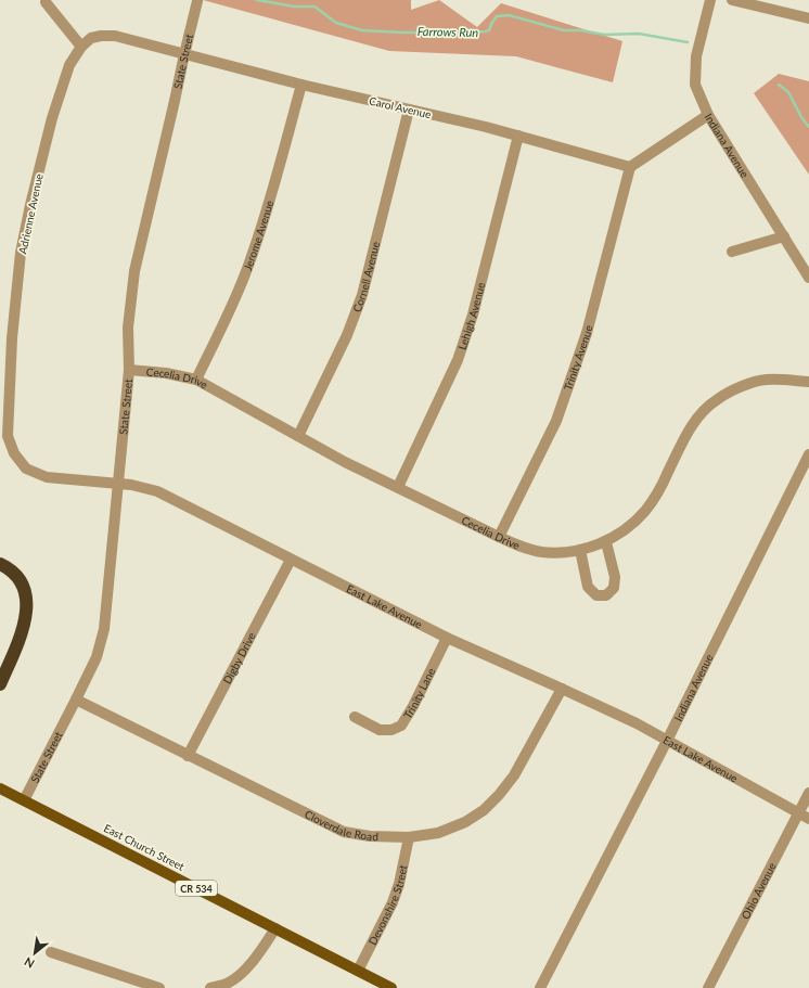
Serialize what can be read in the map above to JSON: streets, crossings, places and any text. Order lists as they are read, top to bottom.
{
  "streets": {
    "main road": ["East Church Street", "CR 534"],
    "street": [
      "State Street",
      "Carol Avenue",
      "Indiana Avenue",
      "Adrienne Avenue",
      "Jerome Avenue",
      "Cornell Avenue",
      "Lehigh Avenue",
      "Trinity Avenue",
      "Cecelia Drive",
      "East Lake Avenue",
      "Digby Drive",
      "Trinity Lane",
      "Cloverdale Road",
      "Ohio Avenue",
      "Devonshire Street"
    ]
  },
  "crossings": [
    ["State Street", "Carol Avenue"],
    ["State Street", "Cecelia Drive"],
    ["State Street", "East Lake Avenue"],
    ["State Street", "Cloverdale Road"],
    ["State Street", "East Church Street"],
    ["Carol Avenue", "Adrienne Avenue"],
    ["Carol Avenue", "Jerome Avenue"],
    ["Carol Avenue", "Cornell Avenue"],
    ["Carol Avenue", "Lehigh Avenue"],
    ["Carol Avenue", "Trinity Avenue"],
    ["Indiana Avenue", "East Lake Avenue"],
    ["Adrienne Avenue", "East Lake Avenue"],
    ["Jerome Avenue", "Cecelia Drive"],
    ["Cornell Avenue", "Cecelia Drive"],
    ["Lehigh Avenue", "Cecelia Drive"],
    ["Trinity Avenue", "Cecelia Drive"],
    ["East Lake Avenue", "Digby Drive"],
    ["East Lake Avenue", "Trinity Lane"],
    ["East Lake Avenue", "Cloverdale Road"],
    ["East Lake Avenue", "Ohio Avenue"],
    ["Digby Drive", "Cloverdale Road"],
    ["Cloverdale Road", "Devonshire Street"],
    ["East Church Street", "Devonshire Street"]
  ],
  "water": ["Farrows Run"],
  "north": "bottom left"
}
